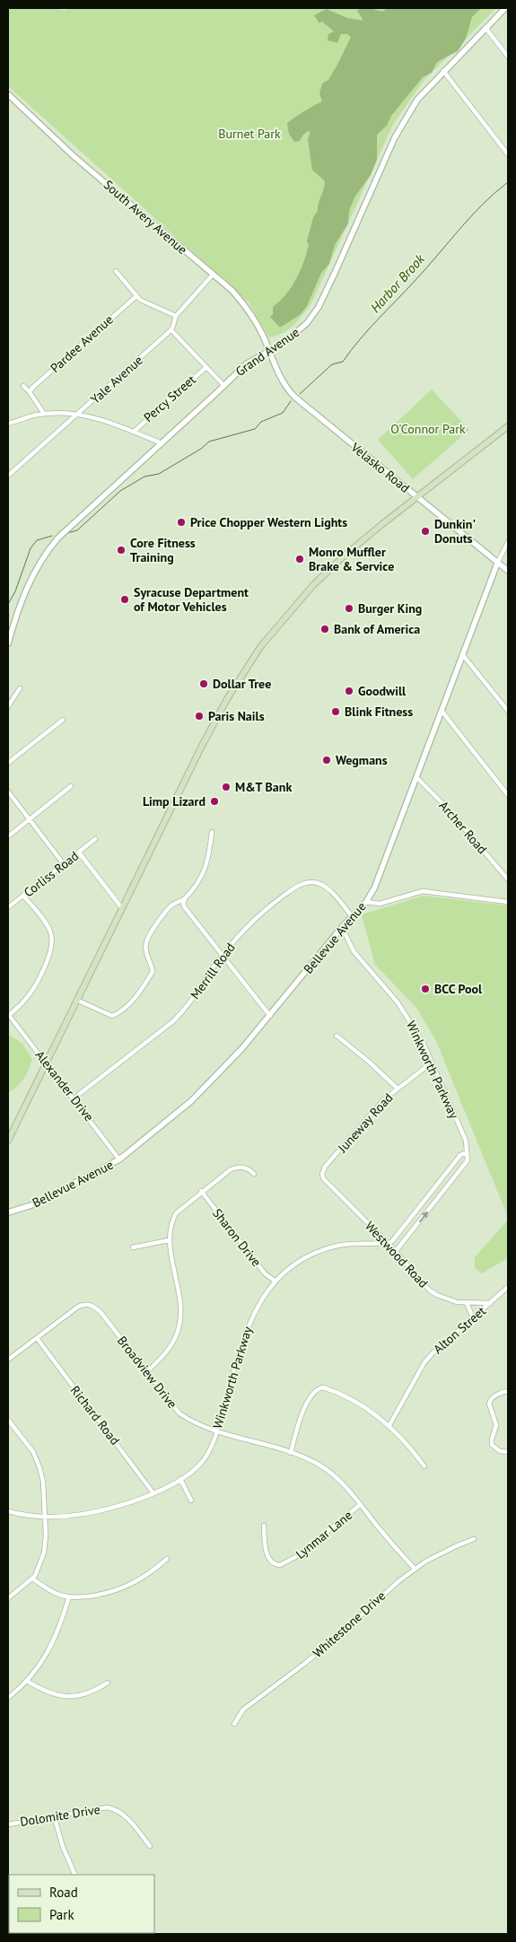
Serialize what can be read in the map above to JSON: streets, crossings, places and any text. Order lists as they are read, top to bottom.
{
  "streets": {
    "street": [
      "South Avery Avenue",
      "Pardee Avenue",
      "Grand Avenue",
      "Yale Avenue",
      "Percy Street",
      "Velasko Road",
      "Archer Road",
      "Corliss Road",
      "Bellevue Avenue",
      "Merrill Road",
      "Winkworth Parkway",
      "Alexander Drive",
      "Juneway Road",
      "Sharon Drive",
      "Westwood Road",
      "Alton Street",
      "Broadview Drive",
      "Richard Road",
      "Lynmar Lane",
      "Whitestone Drive",
      "Dolomite Drive"
    ]
  },
  "crossings": [
    ["South Avery Avenue", "Grand Avenue"],
    ["South Avery Avenue", "Velasko Road"],
    ["Grand Avenue", "Velasko Road"],
    ["Velasko Road", "Bellevue Avenue"],
    ["Archer Road", "Bellevue Avenue"],
    ["Bellevue Avenue", "Merrill Road"],
    ["Bellevue Avenue", "Winkworth Parkway"],
    ["Bellevue Avenue", "Alexander Drive"],
    ["Merrill Road", "Alexander Drive"],
    ["Winkworth Parkway", "Juneway Road"],
    ["Winkworth Parkway", "Sharon Drive"],
    ["Winkworth Parkway", "Westwood Road"],
    ["Winkworth Parkway", "Broadview Drive"],
    ["Winkworth Parkway", "Richard Road"],
    ["Juneway Road", "Westwood Road"],
    ["Westwood Road", "Alton Street"],
    ["Broadview Drive", "Richard Road"],
    ["Broadview Drive", "Lynmar Lane"],
    ["Broadview Drive", "Whitestone Drive"]
  ],
  "water": ["Harbor Brook"],
  "parks": ["Burnet Park", "O'Connor Park"],
  "places": [
    "Price Chopper Western Lights",
    "Dunkin' Donuts",
    "Core Fitness Training",
    "Monro Muffler Brake & Service",
    "Syracuse Department of Motor Vehicles",
    "Burger King",
    "Bank of America",
    "Dollar Tree",
    "Goodwill",
    "Blink Fitness",
    "Paris Nails",
    "Wegmans",
    "M&T Bank",
    "Limp Lizard",
    "BCC Pool"
  ],
  "legend": ["Road", "Park"]
}
